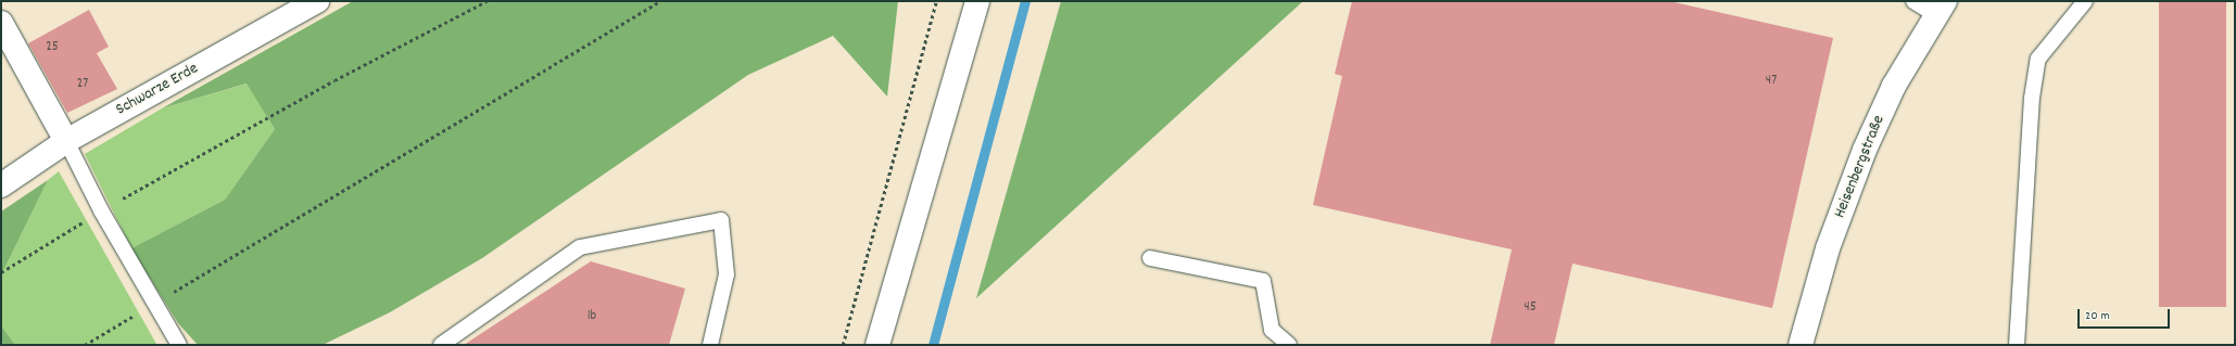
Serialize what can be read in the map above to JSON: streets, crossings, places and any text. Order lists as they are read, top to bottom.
{
  "streets": {
    "street": ["Schwarze Erde", "Heisenbergstraße"]
  },
  "house_numbers": [
    "25",
    "47",
    "27",
    "45",
    "1b"
  ],
  "scale_bar": "20 m"
}
